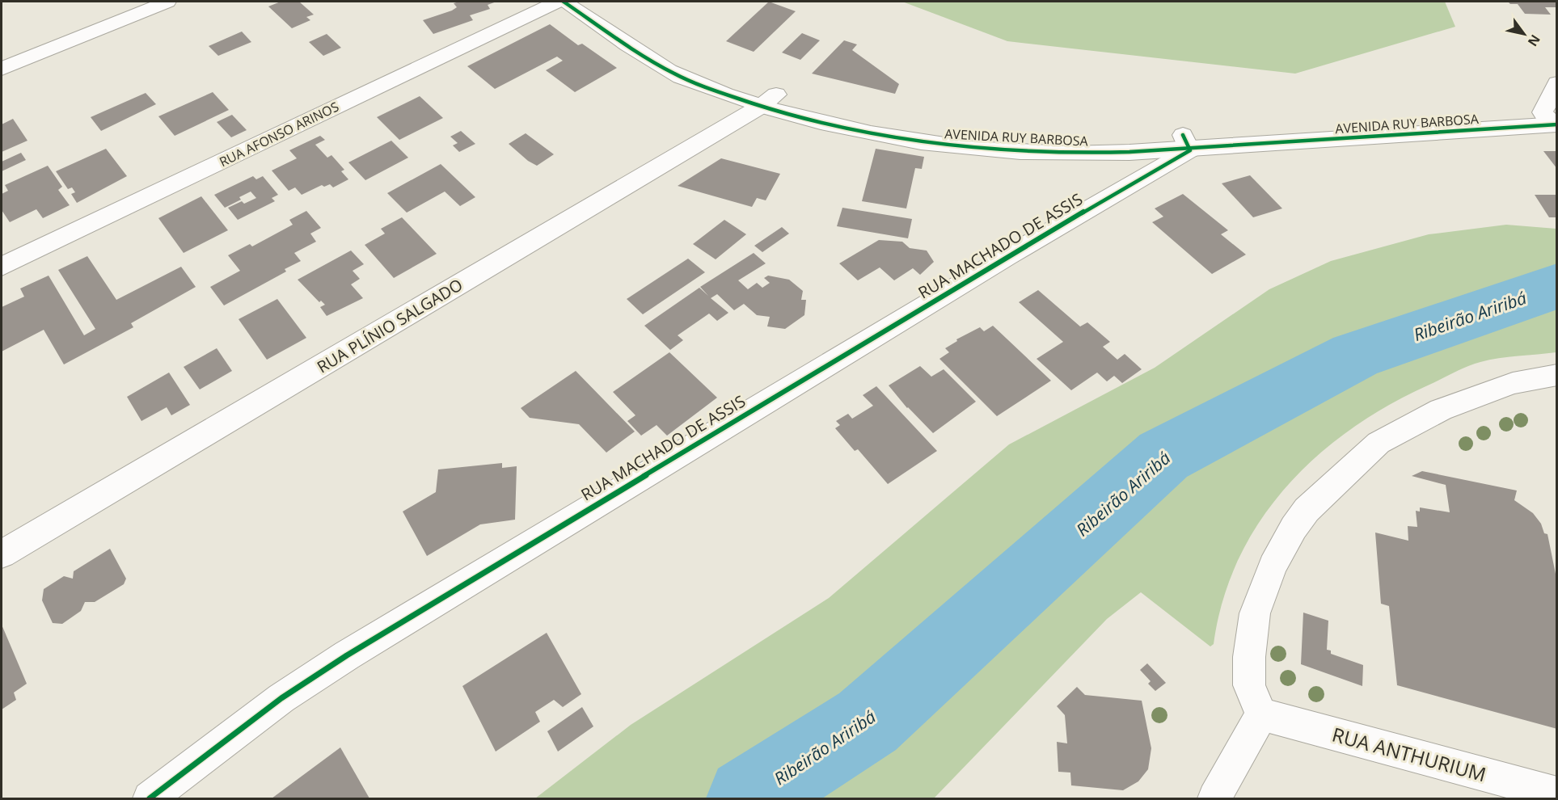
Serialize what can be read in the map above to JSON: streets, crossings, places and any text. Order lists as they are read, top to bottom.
{
  "streets": {
    "street": [
      "AVENIDA RUY BARBOSA",
      "RUA AFONSO ARINOS",
      "RUA MACHADO DE ASSIS",
      "RUA PLÍNIO SALGADO",
      "RUA ANTHURIUM"
    ]
  },
  "crossings": [
    ["AVENIDA RUY BARBOSA", "RUA MACHADO DE ASSIS"],
    ["AVENIDA RUY BARBOSA", "RUA PLÍNIO SALGADO"]
  ],
  "water": ["Ribeirão Ariribá"],
  "north": "bottom right"
}
